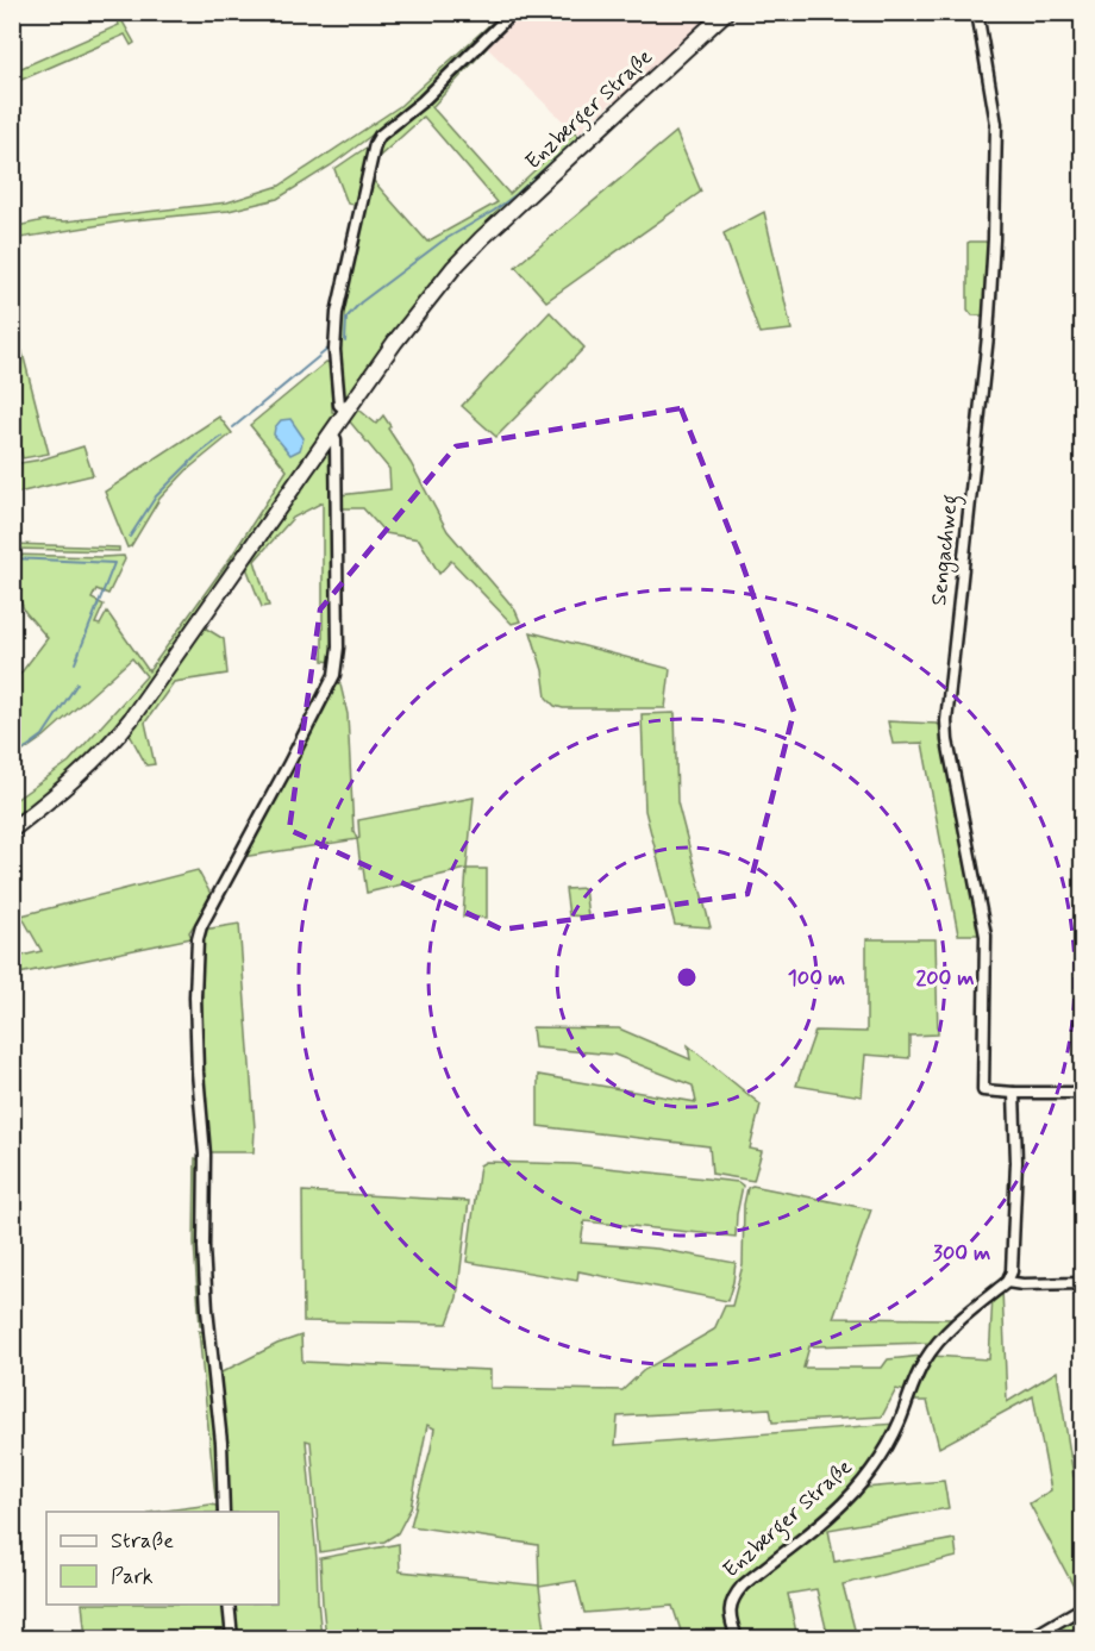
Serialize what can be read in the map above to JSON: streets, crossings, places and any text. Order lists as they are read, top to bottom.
{
  "streets": {
    "main road": ["Enzberger Straße"],
    "street": ["Sengachweg"]
  },
  "legend": ["Straße", "Park"],
  "rings": ["100 m", "200 m", "300 m"]
}
